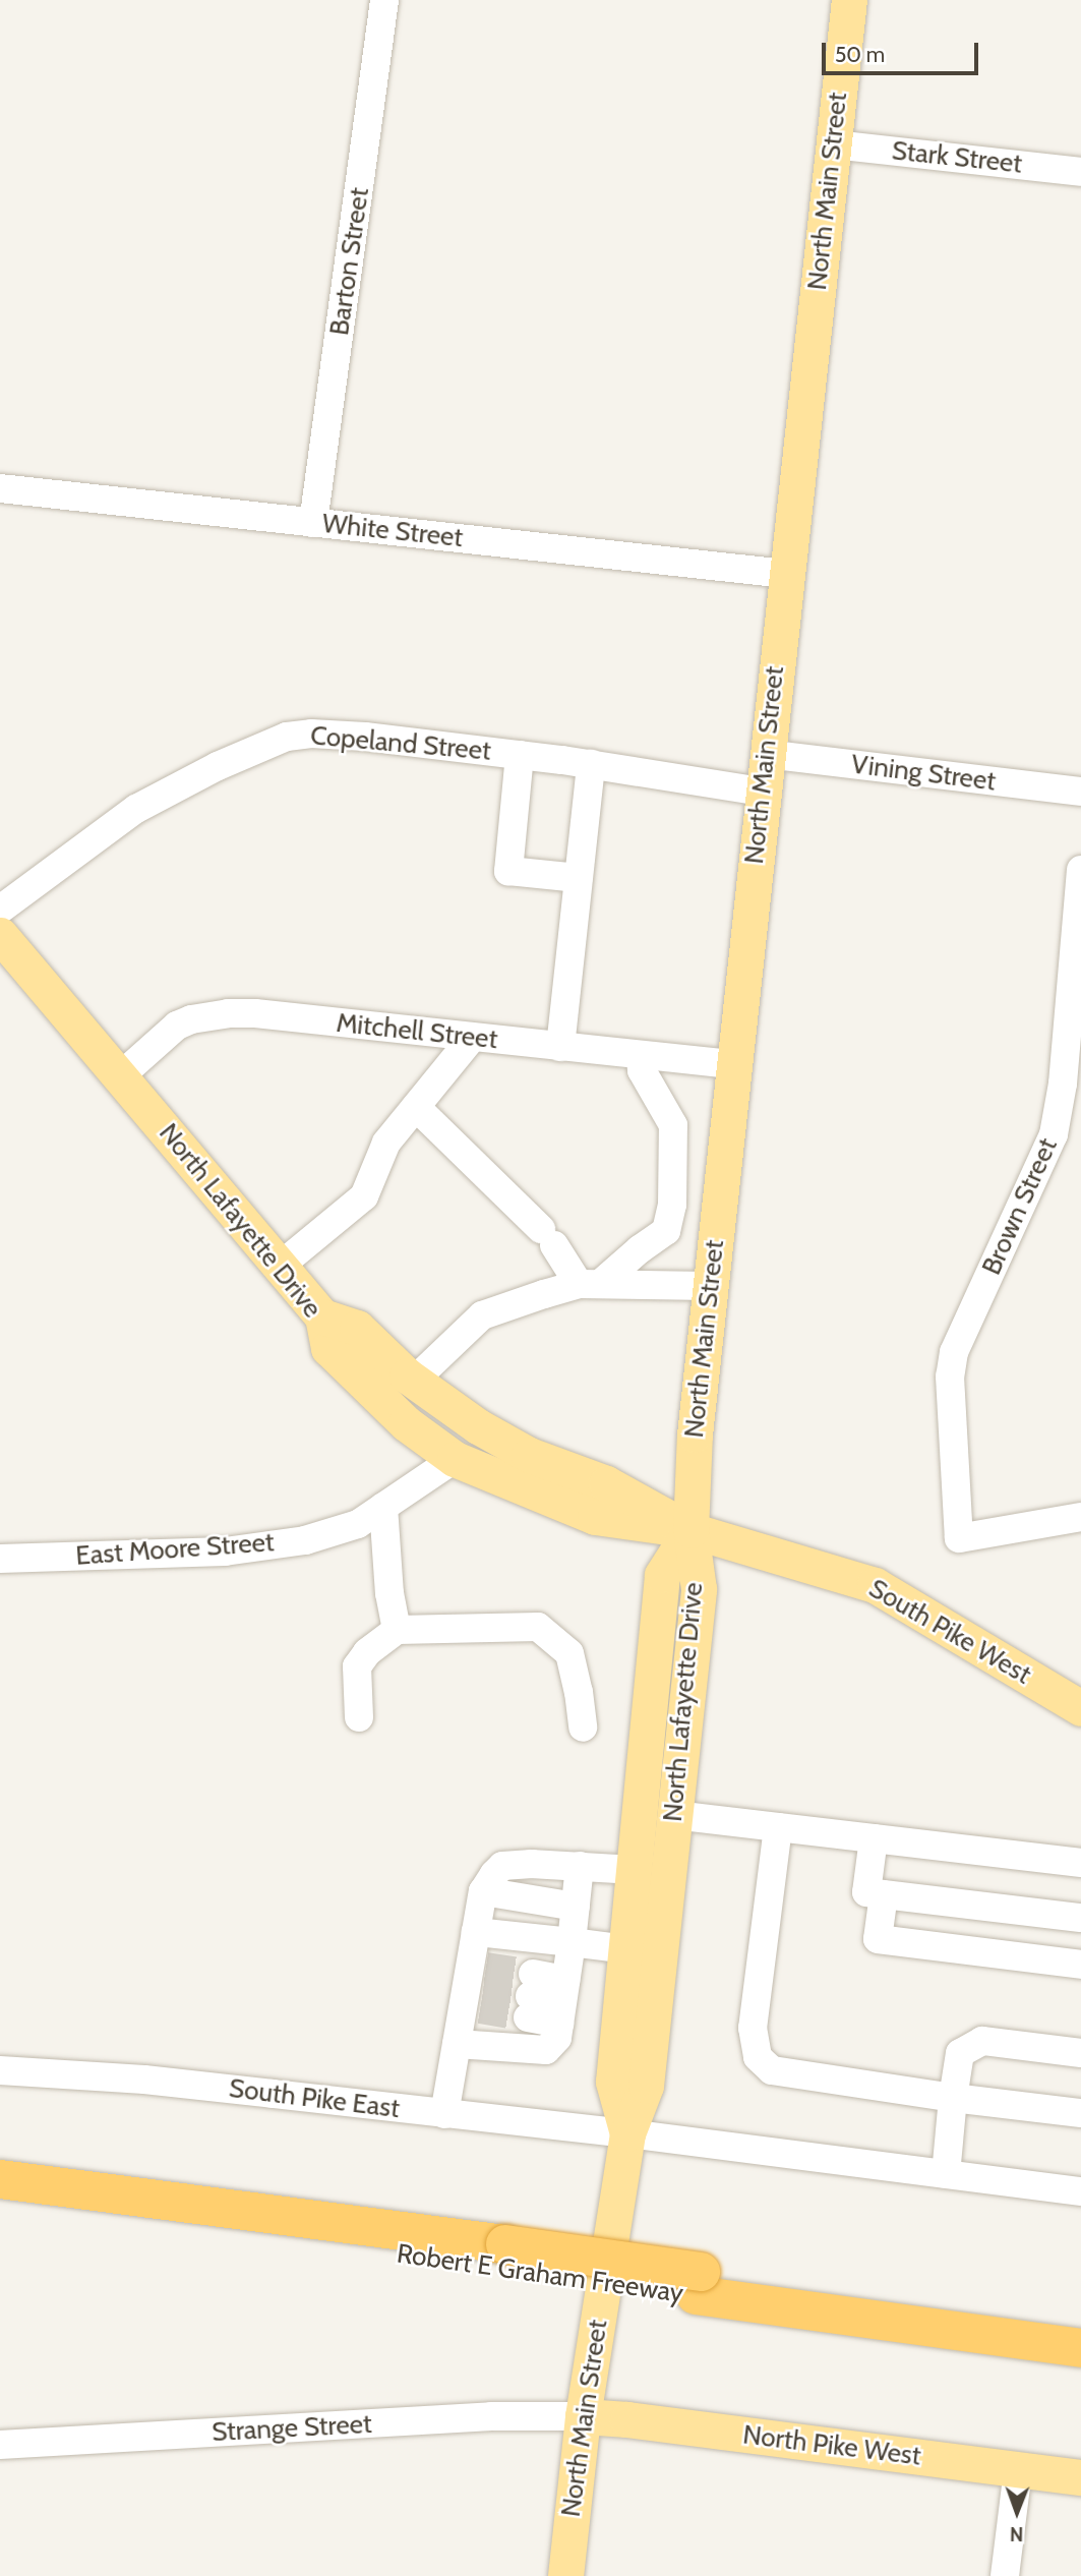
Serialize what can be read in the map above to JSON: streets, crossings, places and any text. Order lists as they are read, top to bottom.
{
  "streets": {
    "highway": ["Robert E Graham Freeway"],
    "main road": [
      "North Main Street",
      "North Lafayette Drive",
      "South Pike West",
      "North Pike West"
    ],
    "street": [
      "Stark Street",
      "Barton Street",
      "White Street",
      "Copeland Street",
      "Vining Street",
      "Mitchell Street",
      "Brown Street",
      "East Moore Street",
      "South Pike East",
      "Strange Street"
    ]
  },
  "crossings": [
    ["Stark Street", "North Main Street"],
    ["North Main Street", "White Street"],
    ["North Main Street", "Copeland Street"],
    ["North Main Street", "Vining Street"],
    ["North Main Street", "Mitchell Street"],
    ["North Main Street", "North Lafayette Drive"],
    ["North Main Street", "South Pike West"],
    ["North Main Street", "South Pike East"],
    ["North Main Street", "Strange Street"],
    ["North Main Street", "North Pike West"],
    ["Barton Street", "White Street"],
    ["Mitchell Street", "North Lafayette Drive"],
    ["North Lafayette Drive", "East Moore Street"],
    ["North Lafayette Drive", "South Pike West"],
    ["North Lafayette Drive", "South Pike East"],
    ["Strange Street", "North Pike West"]
  ],
  "scale_bar": "50 m",
  "north": "bottom"
}
